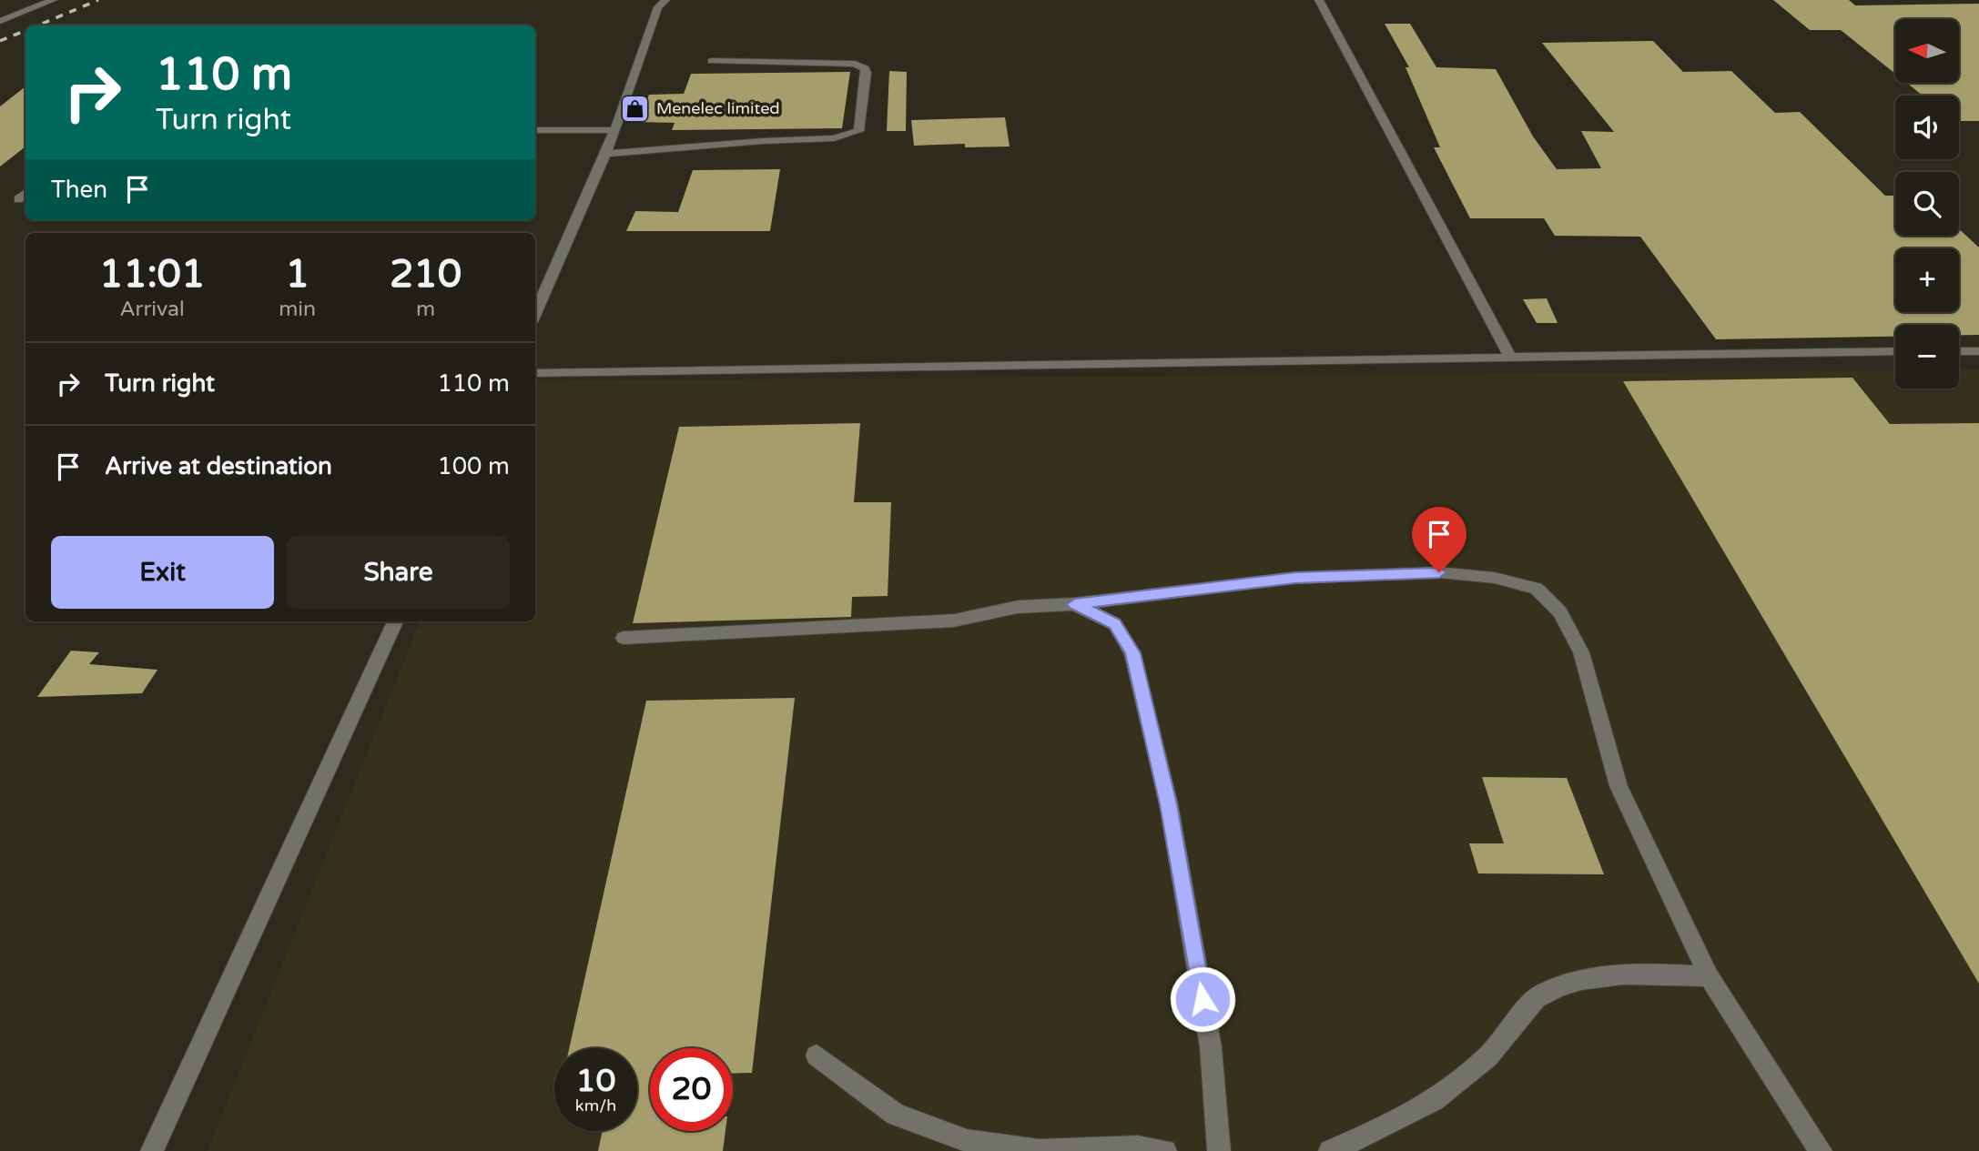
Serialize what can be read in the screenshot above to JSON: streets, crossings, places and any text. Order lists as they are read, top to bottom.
{
  "places": {
    "shop": ["Menelec limited"]
  },
  "north": "left",
  "page": {
    "map_buttons": ["+", "−"],
    "turn": ["110 m", "Turn right"],
    "then": "Then",
    "eta": [
      "11:01",
      "Arrival",
      "1",
      "min",
      "210",
      "m"
    ],
    "list": [
      {
        "name": "Turn right",
        "value": "110 m"
      },
      {
        "name": "Arrive at destination",
        "value": "100 m"
      }
    ],
    "buttons": ["Exit", "Share"],
    "speed": "10 km/h",
    "limit": "20"
  }
}
